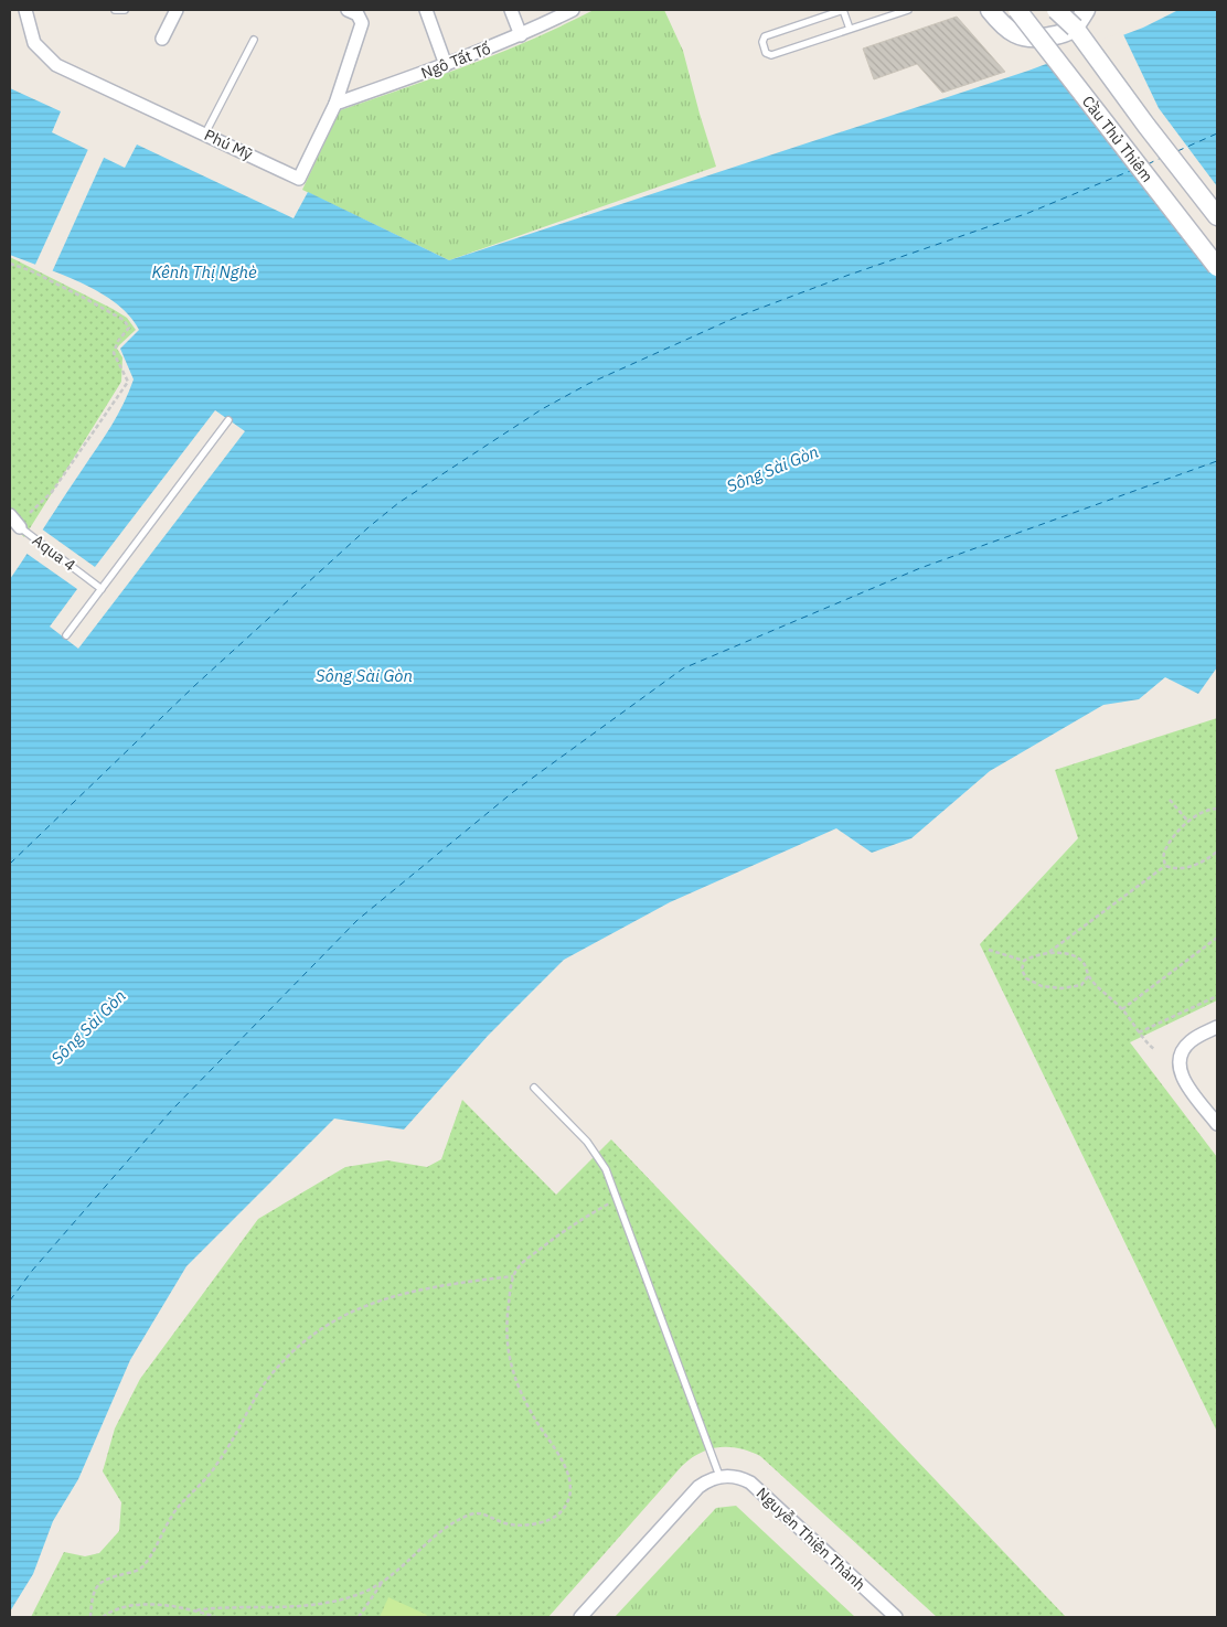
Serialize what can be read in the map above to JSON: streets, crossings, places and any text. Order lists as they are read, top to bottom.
{
  "streets": {
    "main road": ["Cầu Thủ Thiêm"],
    "street": [
      "Ngô Tất Tố",
      "Phú Mỹ",
      "Aqua 4",
      "Nguyễn Thiện Thành"
    ]
  },
  "crossings": [
    ["Ngô Tất Tố", "Phú Mỹ"]
  ],
  "water": ["Kênh Thị Nghè", "Sông Sài Gòn"]
}
